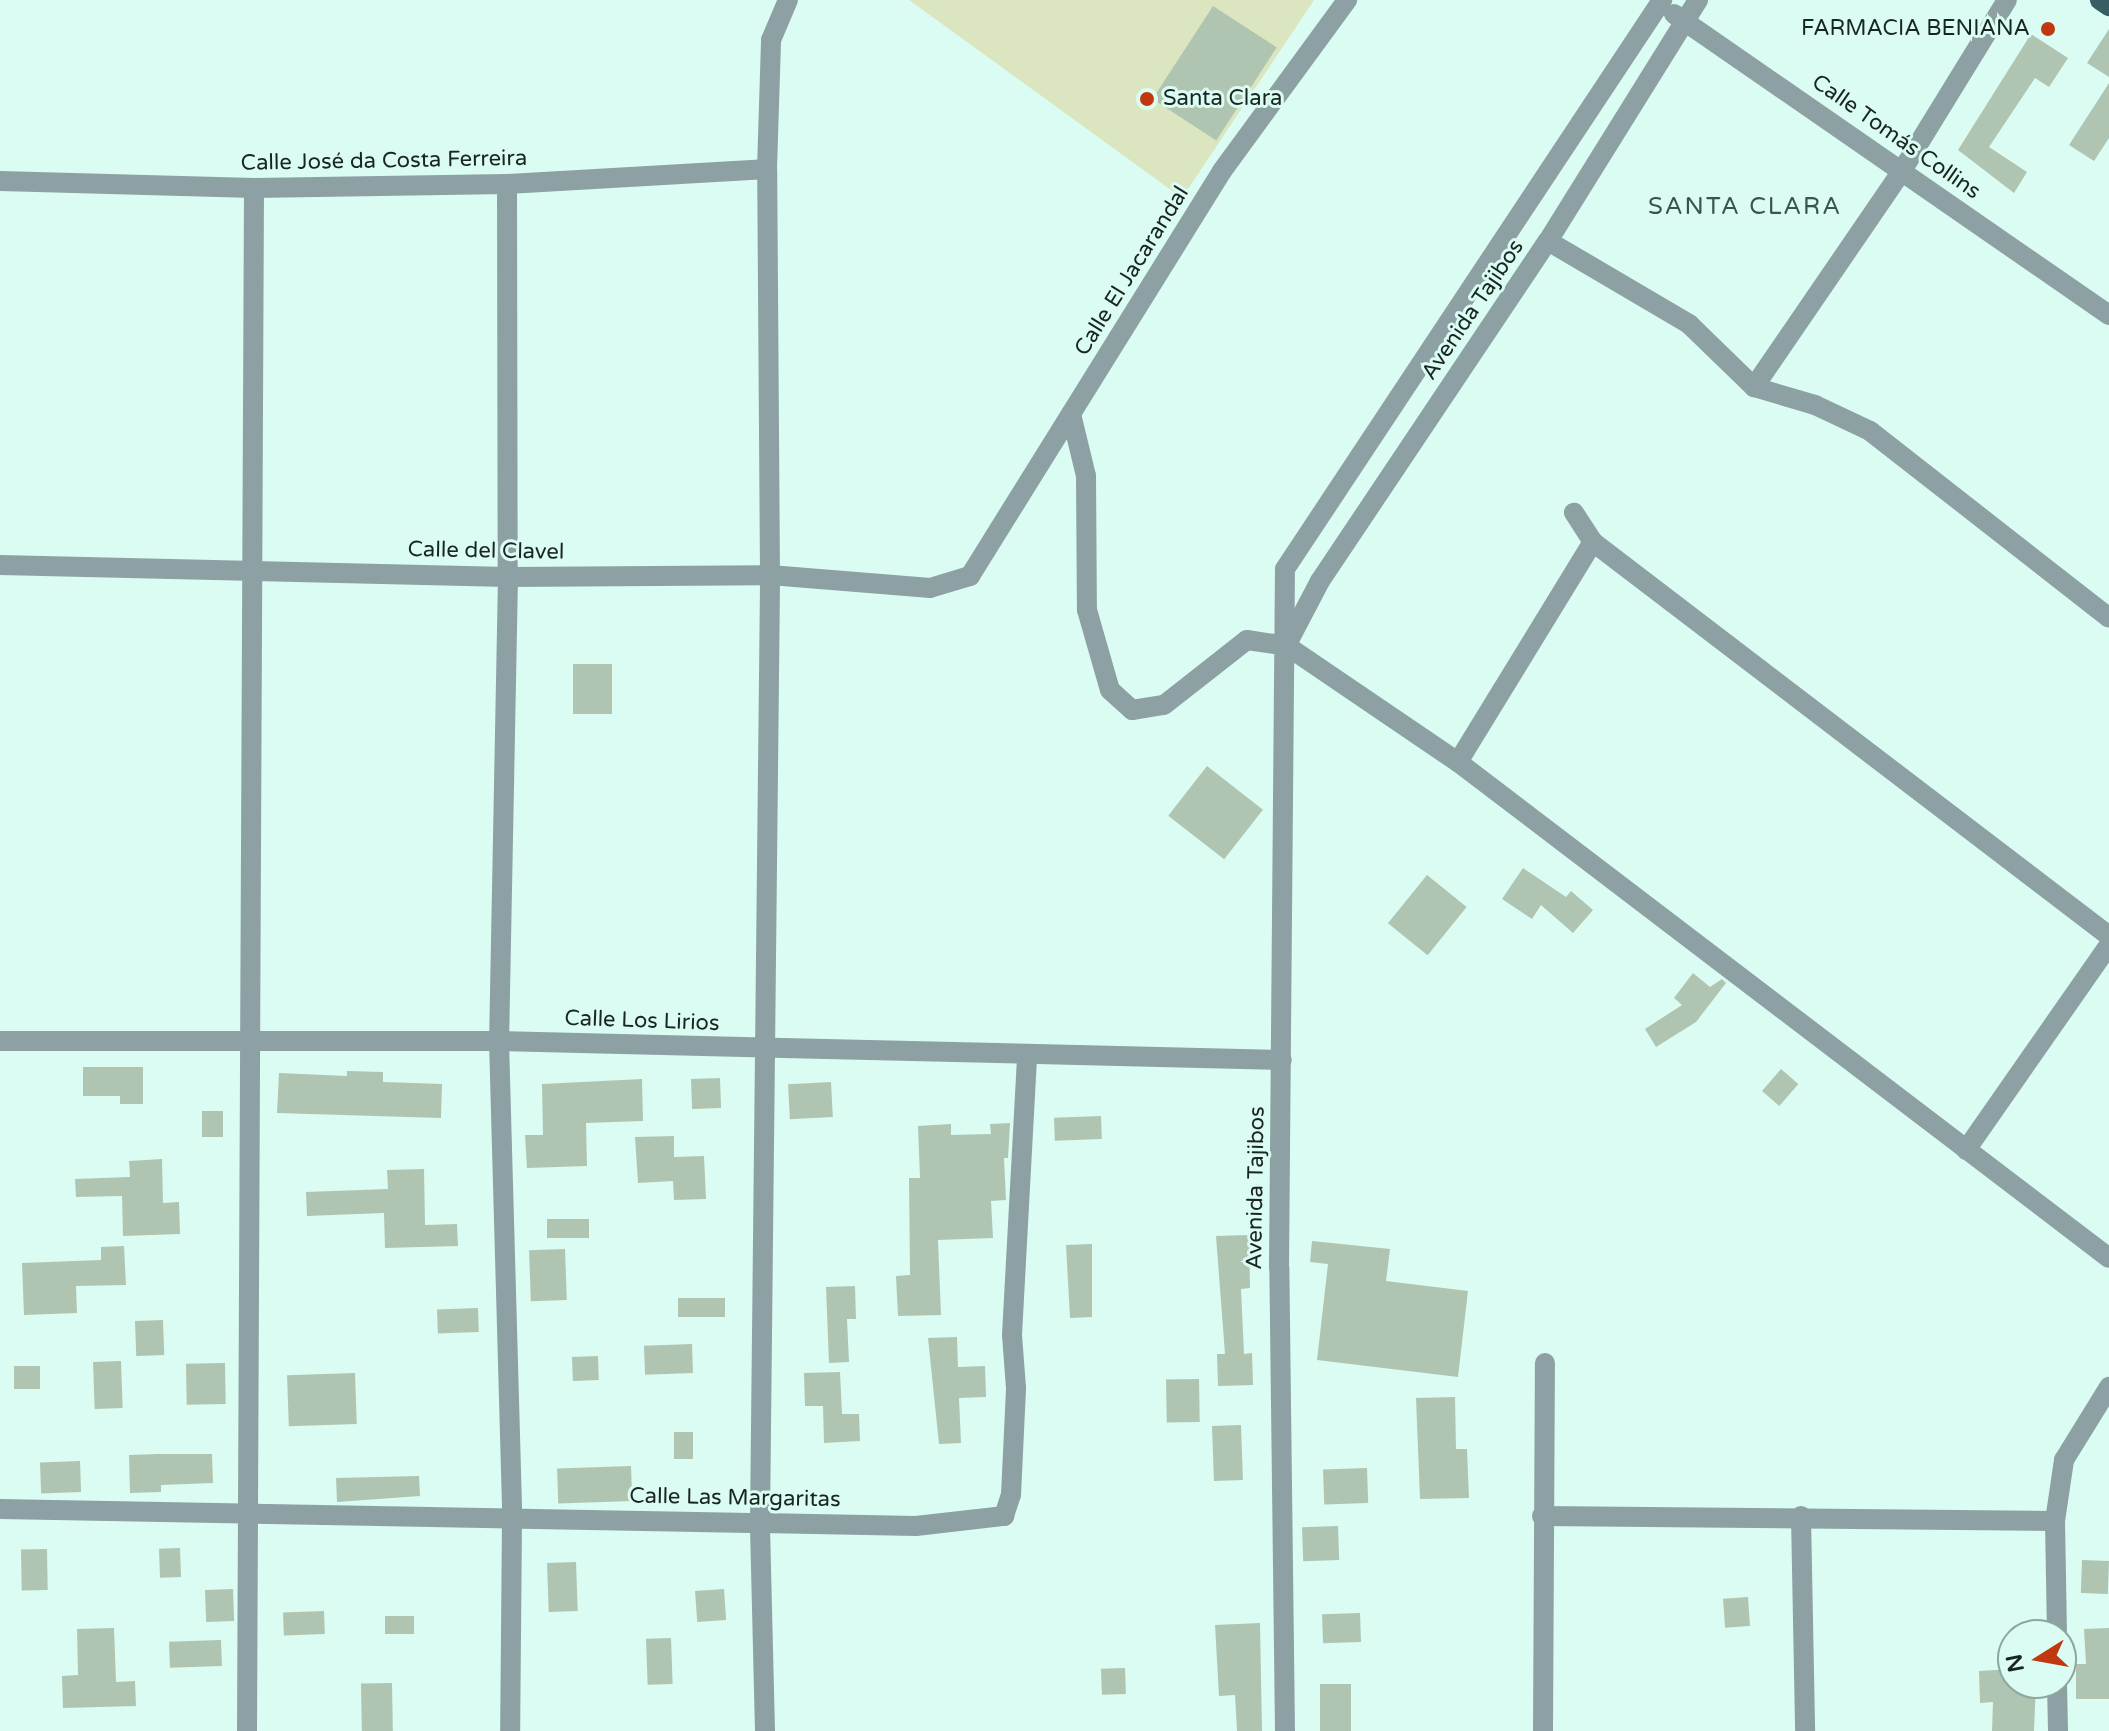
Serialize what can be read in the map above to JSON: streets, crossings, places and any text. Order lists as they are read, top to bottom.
{
  "streets": {
    "street": [
      "Calle Tomás Collins",
      "Calle José da Costa Ferreira",
      "Calle El Jacarandal",
      "Avenida Tajibos",
      "Calle del Clavel",
      "Calle Los Lirios",
      "Calle Las Margaritas"
    ]
  },
  "crossings": [
    ["Calle Tomás Collins", "Avenida Tajibos"],
    ["Calle El Jacarandal", "Calle del Clavel"],
    ["Avenida Tajibos", "Calle Los Lirios"],
    ["Calle Los Lirios", "Calle Las Margaritas"]
  ],
  "districts": ["SANTA CLARA"],
  "places": ["FARMACIA BENIANA", "Santa Clara"],
  "north": "left"
}
